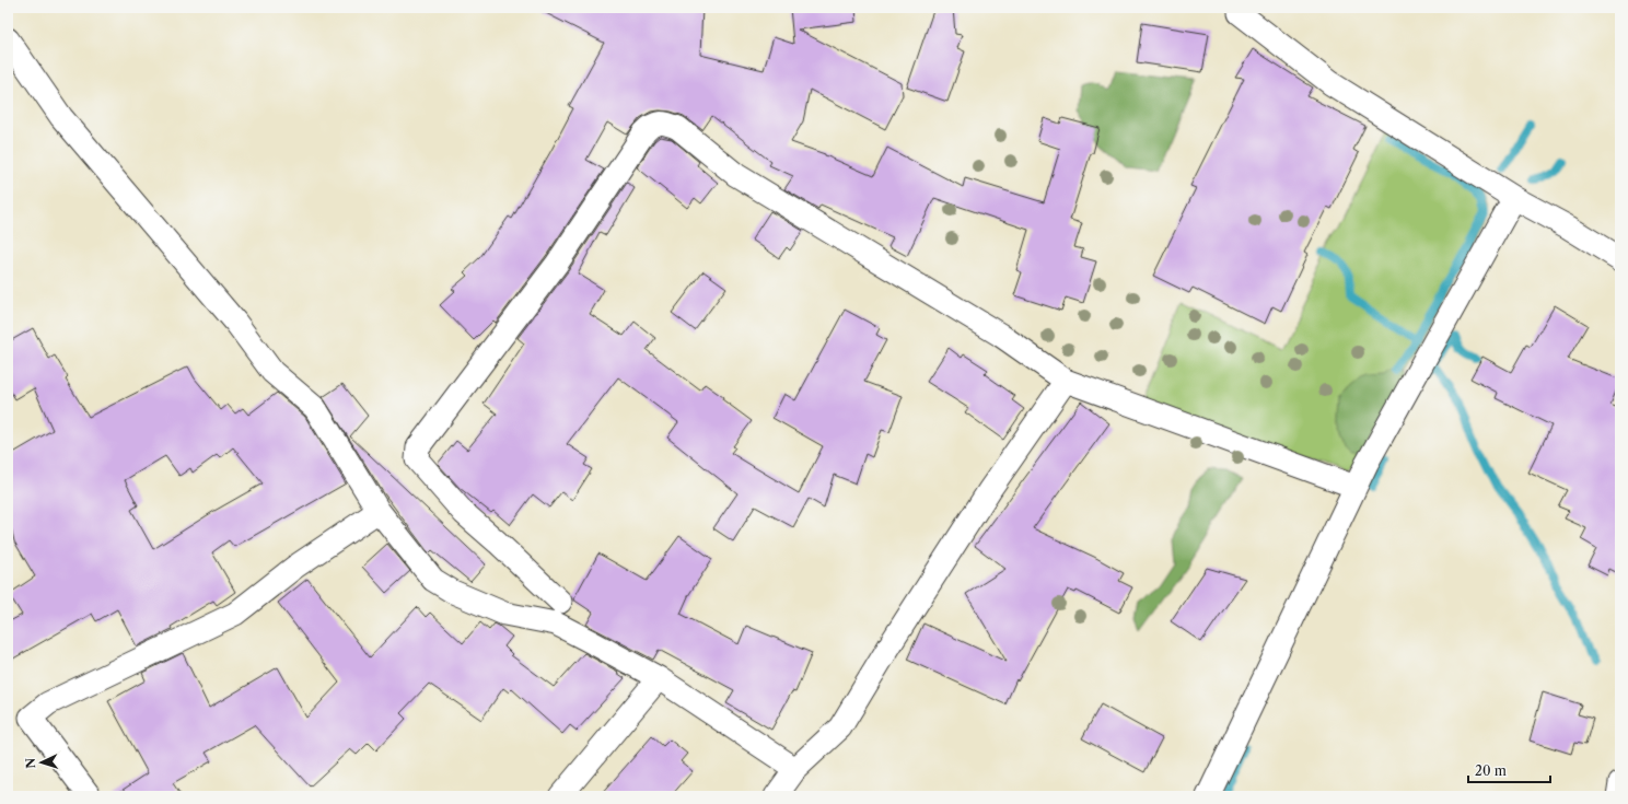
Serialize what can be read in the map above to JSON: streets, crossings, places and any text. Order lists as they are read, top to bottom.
{
  "scale_bar": "20 m",
  "north": "left"
}
